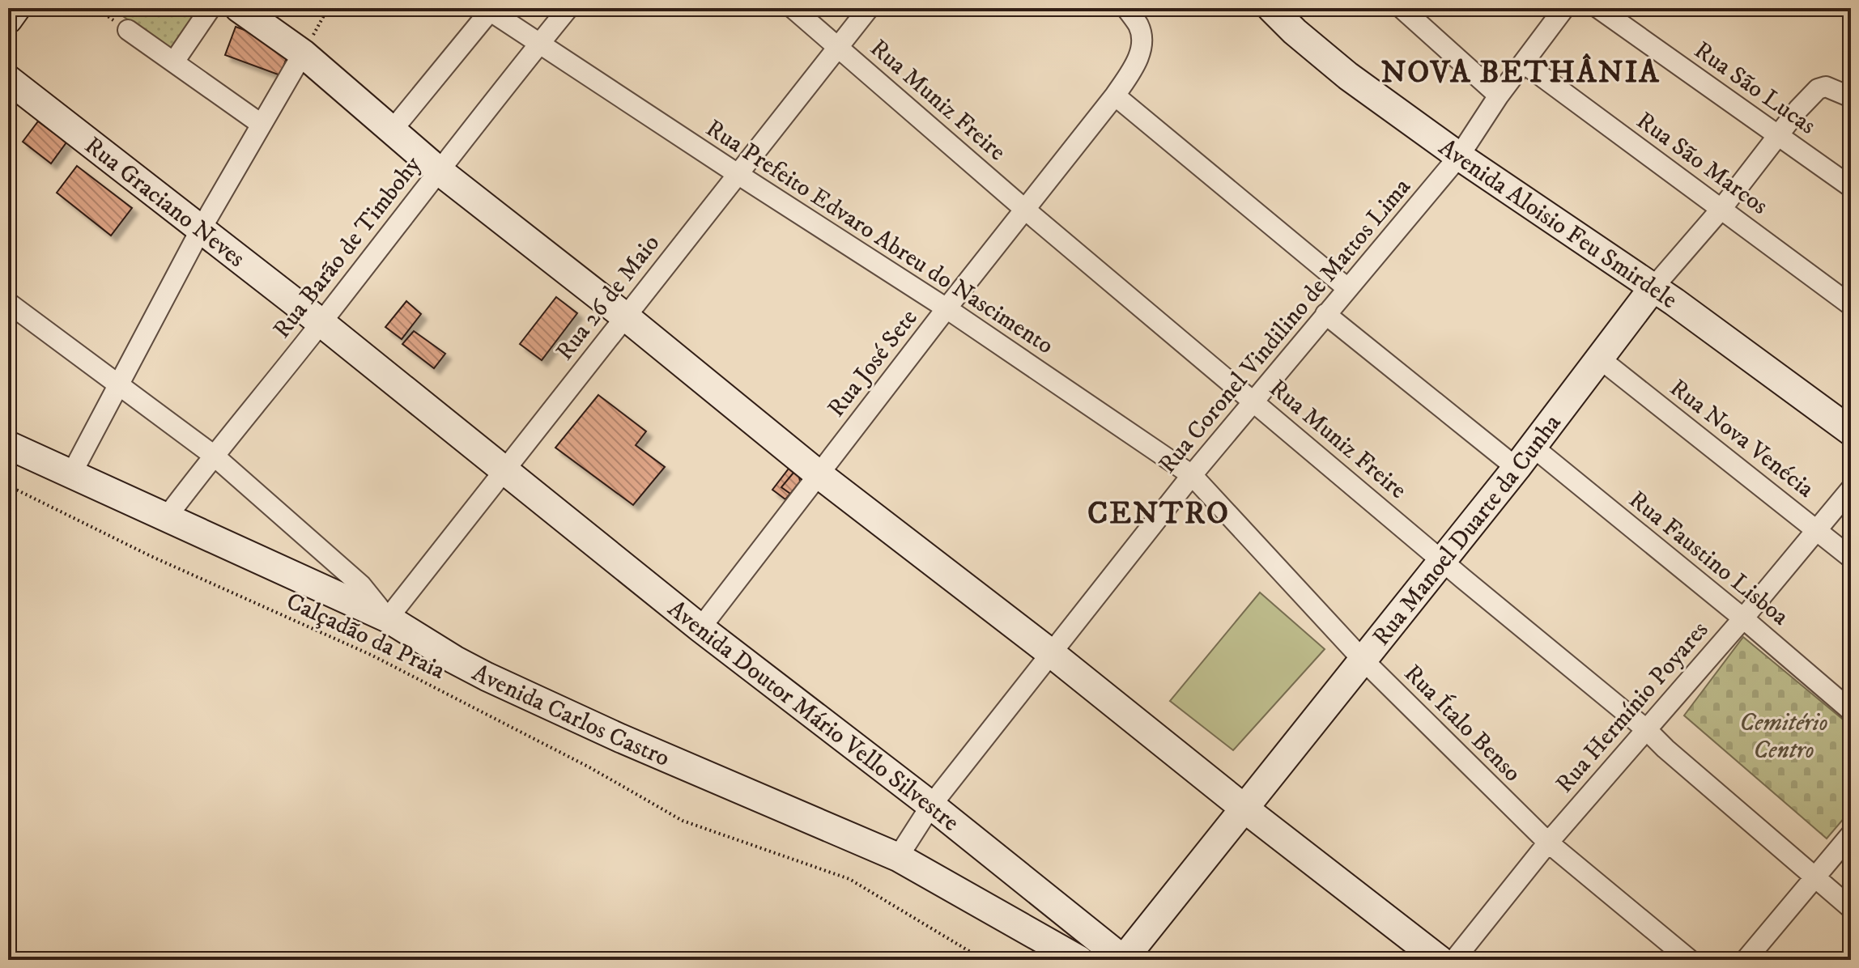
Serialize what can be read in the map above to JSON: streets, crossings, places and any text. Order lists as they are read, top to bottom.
{
  "streets": {
    "street": [
      "Rua São Lucas",
      "Rua Muniz Freire",
      "Rua São Marcos",
      "Rua Graciano Neves",
      "Avenida Aloisio Feu Smirdele",
      "Rua Prefeito Edvaro Abreu do Nascimento",
      "Rua Barão de Timbohy",
      "Rua 26 de Maio",
      "Rua Coronel Vindilino de Mattos Lima",
      "Rua José Sete",
      "Rua Nova Venécia",
      "Rua Manoel Duarte da Cunha",
      "Rua Faustino Lisboa",
      "Rua Hermínio Poyares",
      "Avenida Carlos Castro",
      "Avenida Doutor Mário Vello Silvestre",
      "Rua Ítalo Benso"
    ],
    "path": ["Calçadão da Praia"]
  },
  "crossings": [
    ["Rua São Lucas", "Rua Manoel Duarte da Cunha"],
    ["Rua Muniz Freire", "Rua 26 de Maio"],
    ["Rua Muniz Freire", "Rua Coronel Vindilino de Mattos Lima"],
    ["Rua Muniz Freire", "Rua José Sete"],
    ["Rua Muniz Freire", "Rua Manoel Duarte da Cunha"],
    ["Rua Muniz Freire", "Rua Hermínio Poyares"],
    ["Rua São Marcos", "Rua Coronel Vindilino de Mattos Lima"],
    ["Rua São Marcos", "Rua Manoel Duarte da Cunha"],
    ["Rua Graciano Neves", "Rua Barão de Timbohy"],
    ["Rua Graciano Neves", "Rua 26 de Maio"],
    ["Rua Graciano Neves", "Avenida Doutor Mário Vello Silvestre"],
    ["Avenida Aloisio Feu Smirdele", "Rua Coronel Vindilino de Mattos Lima"],
    ["Avenida Aloisio Feu Smirdele", "Rua Manoel Duarte da Cunha"],
    ["Rua Prefeito Edvaro Abreu do Nascimento", "Rua Barão de Timbohy"],
    ["Rua Prefeito Edvaro Abreu do Nascimento", "Rua 26 de Maio"],
    ["Rua Prefeito Edvaro Abreu do Nascimento", "Rua Coronel Vindilino de Mattos Lima"],
    ["Rua Prefeito Edvaro Abreu do Nascimento", "Rua José Sete"],
    ["Rua Prefeito Edvaro Abreu do Nascimento", "Rua Ítalo Benso"],
    ["Rua Barão de Timbohy", "Avenida Carlos Castro"],
    ["Rua 26 de Maio", "Avenida Carlos Castro"],
    ["Rua 26 de Maio", "Avenida Doutor Mário Vello Silvestre"],
    ["Rua Coronel Vindilino de Mattos Lima", "Rua Faustino Lisboa"],
    ["Rua Coronel Vindilino de Mattos Lima", "Avenida Carlos Castro"],
    ["Rua Coronel Vindilino de Mattos Lima", "Avenida Doutor Mário Vello Silvestre"],
    ["Rua Coronel Vindilino de Mattos Lima", "Rua Ítalo Benso"],
    ["Rua José Sete", "Avenida Doutor Mário Vello Silvestre"],
    ["Rua Nova Venécia", "Rua Manoel Duarte da Cunha"],
    ["Rua Nova Venécia", "Rua Hermínio Poyares"],
    ["Rua Manoel Duarte da Cunha", "Rua Faustino Lisboa"],
    ["Rua Manoel Duarte da Cunha", "Avenida Doutor Mário Vello Silvestre"],
    ["Rua Manoel Duarte da Cunha", "Rua Ítalo Benso"],
    ["Rua Faustino Lisboa", "Rua Hermínio Poyares"],
    ["Rua Hermínio Poyares", "Rua Ítalo Benso"]
  ],
  "districts": ["NOVA BETHÂNIA", "CENTRO"],
  "parks": ["Cemitério Centro"]
}
